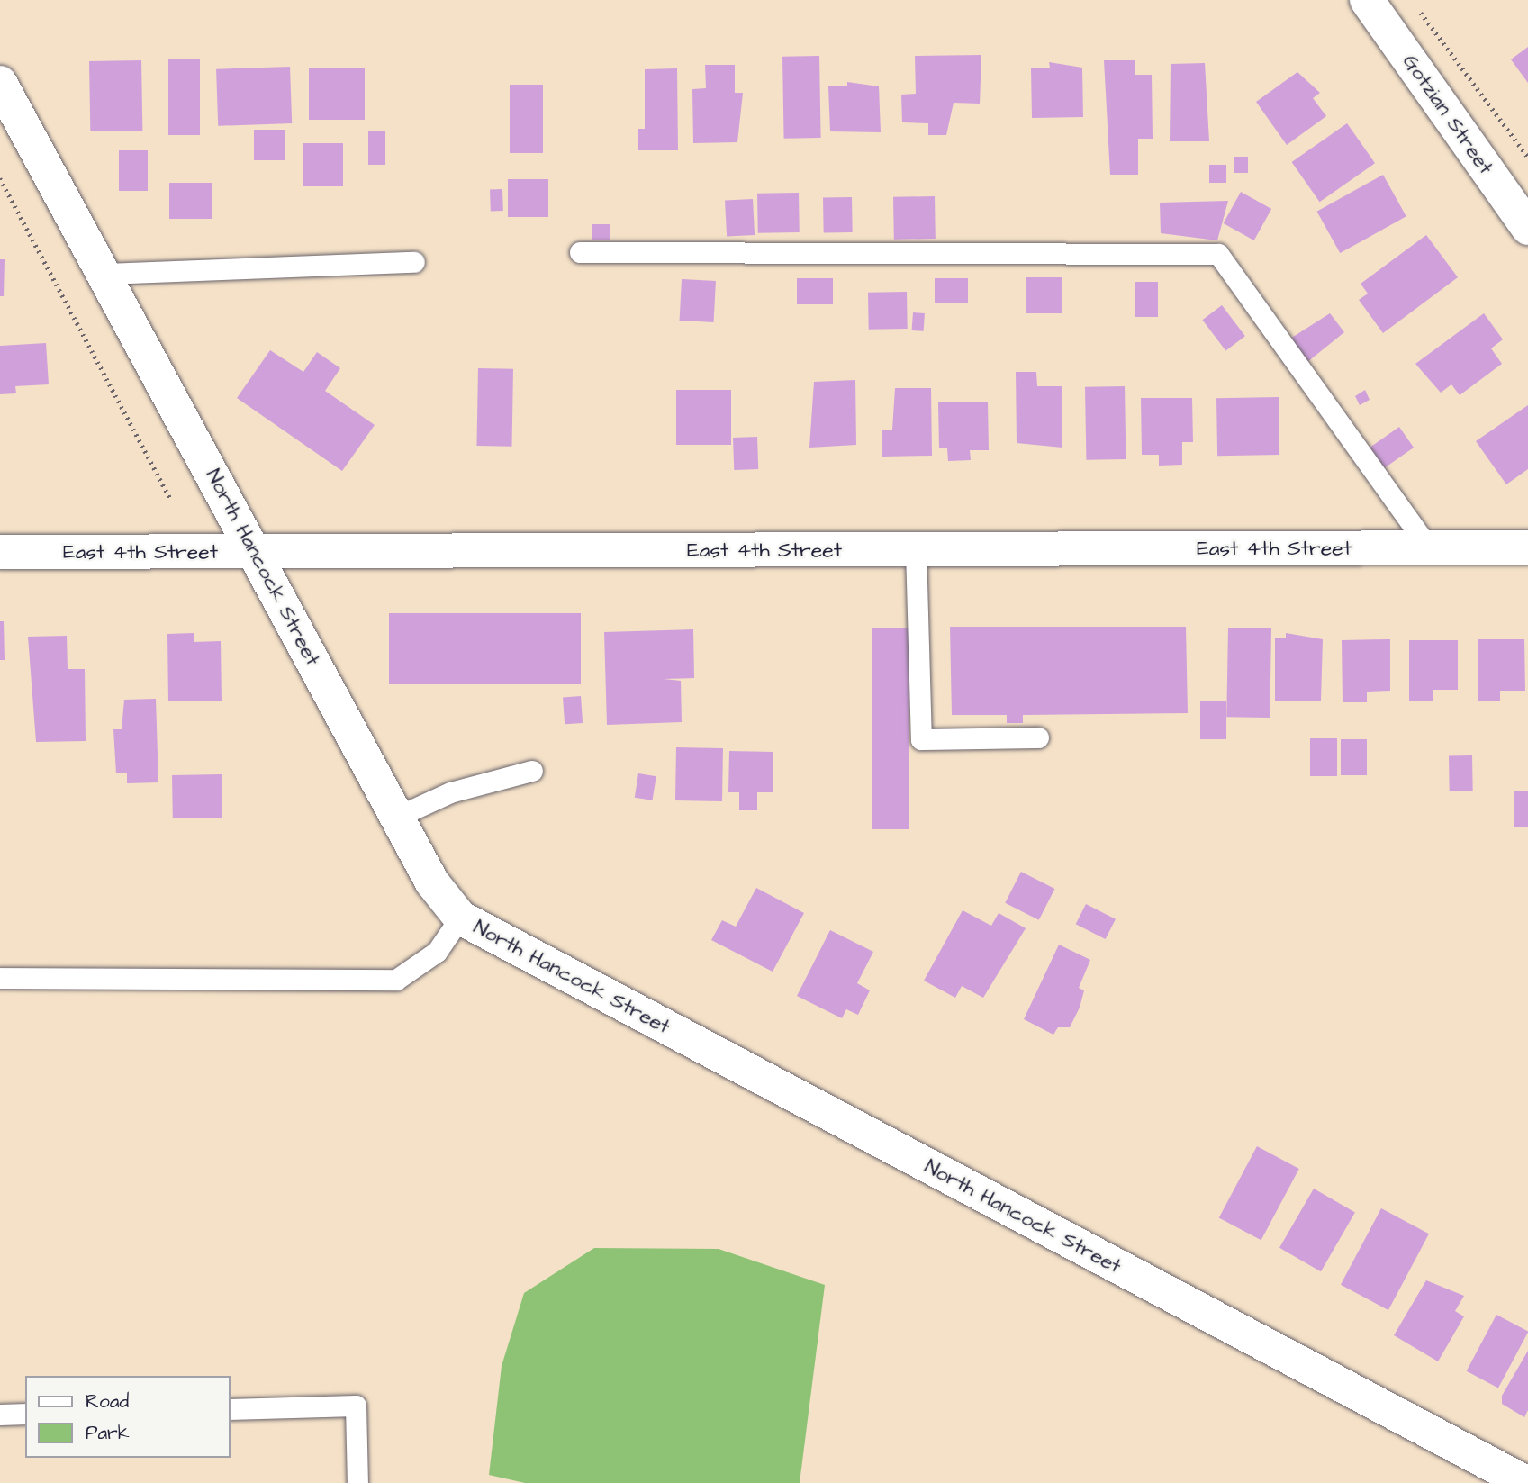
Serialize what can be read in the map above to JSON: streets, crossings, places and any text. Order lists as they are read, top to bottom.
{
  "streets": {
    "street": ["Gotzian Street", "East 4th Street", "North Hancock Street"]
  },
  "crossings": [
    ["East 4th Street", "North Hancock Street"]
  ],
  "legend": ["Road", "Park"]
}
